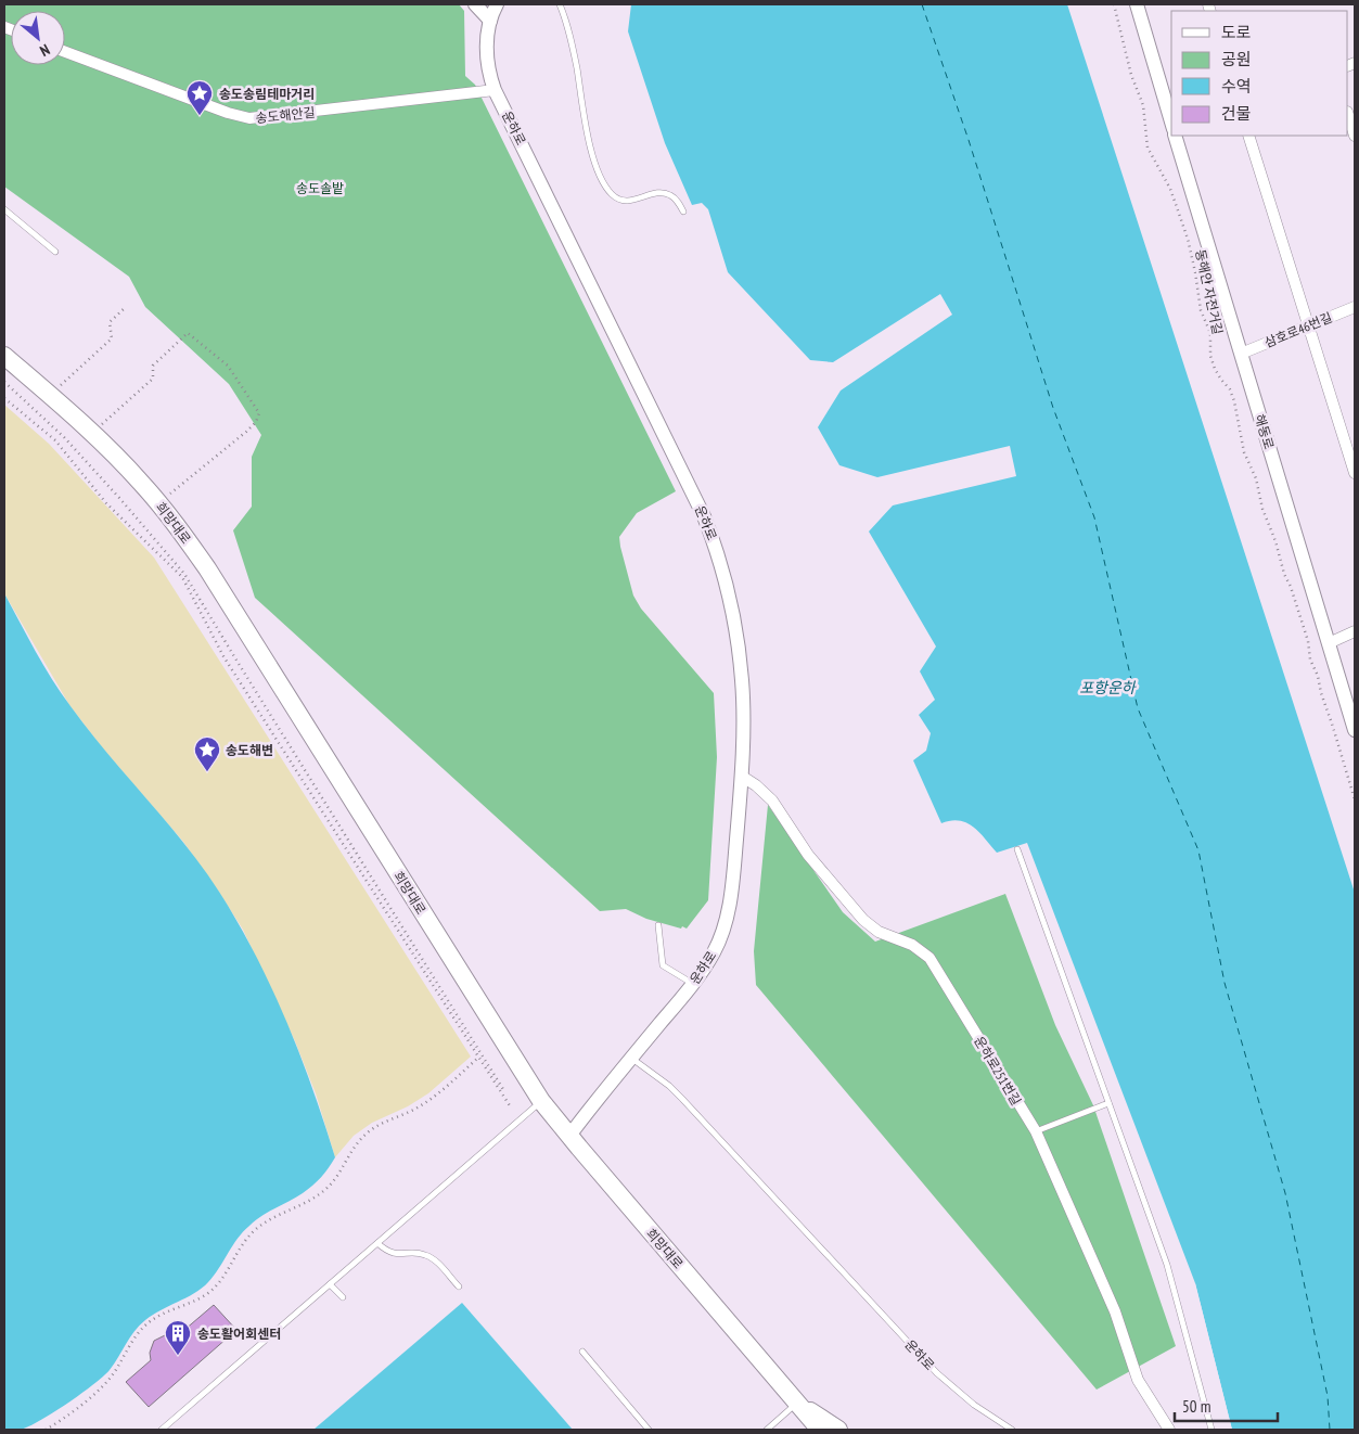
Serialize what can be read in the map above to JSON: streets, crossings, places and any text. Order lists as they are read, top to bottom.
{
  "streets": {
    "main road": ["희망대로"],
    "street": [
      "송도해안길",
      "운하로",
      "삼호로46번길",
      "해동로",
      "운하로251번길"
    ],
    "path": ["동해안 자전거길"]
  },
  "crossings": [
    ["송도해안길", "운하로"],
    ["운하로", "희망대로"],
    ["운하로", "운하로251번길"],
    ["삼호로46번길", "해동로"]
  ],
  "water": ["포항운하"],
  "parks": ["송도솔밭"],
  "places": {
    "place": ["송도송림테마거리", "송도해변"],
    "building": ["송도활어회센터"]
  },
  "legend": [
    "도로",
    "공원",
    "수역",
    "건물"
  ],
  "scale_bar": "50 m",
  "north": "bottom right"
}
